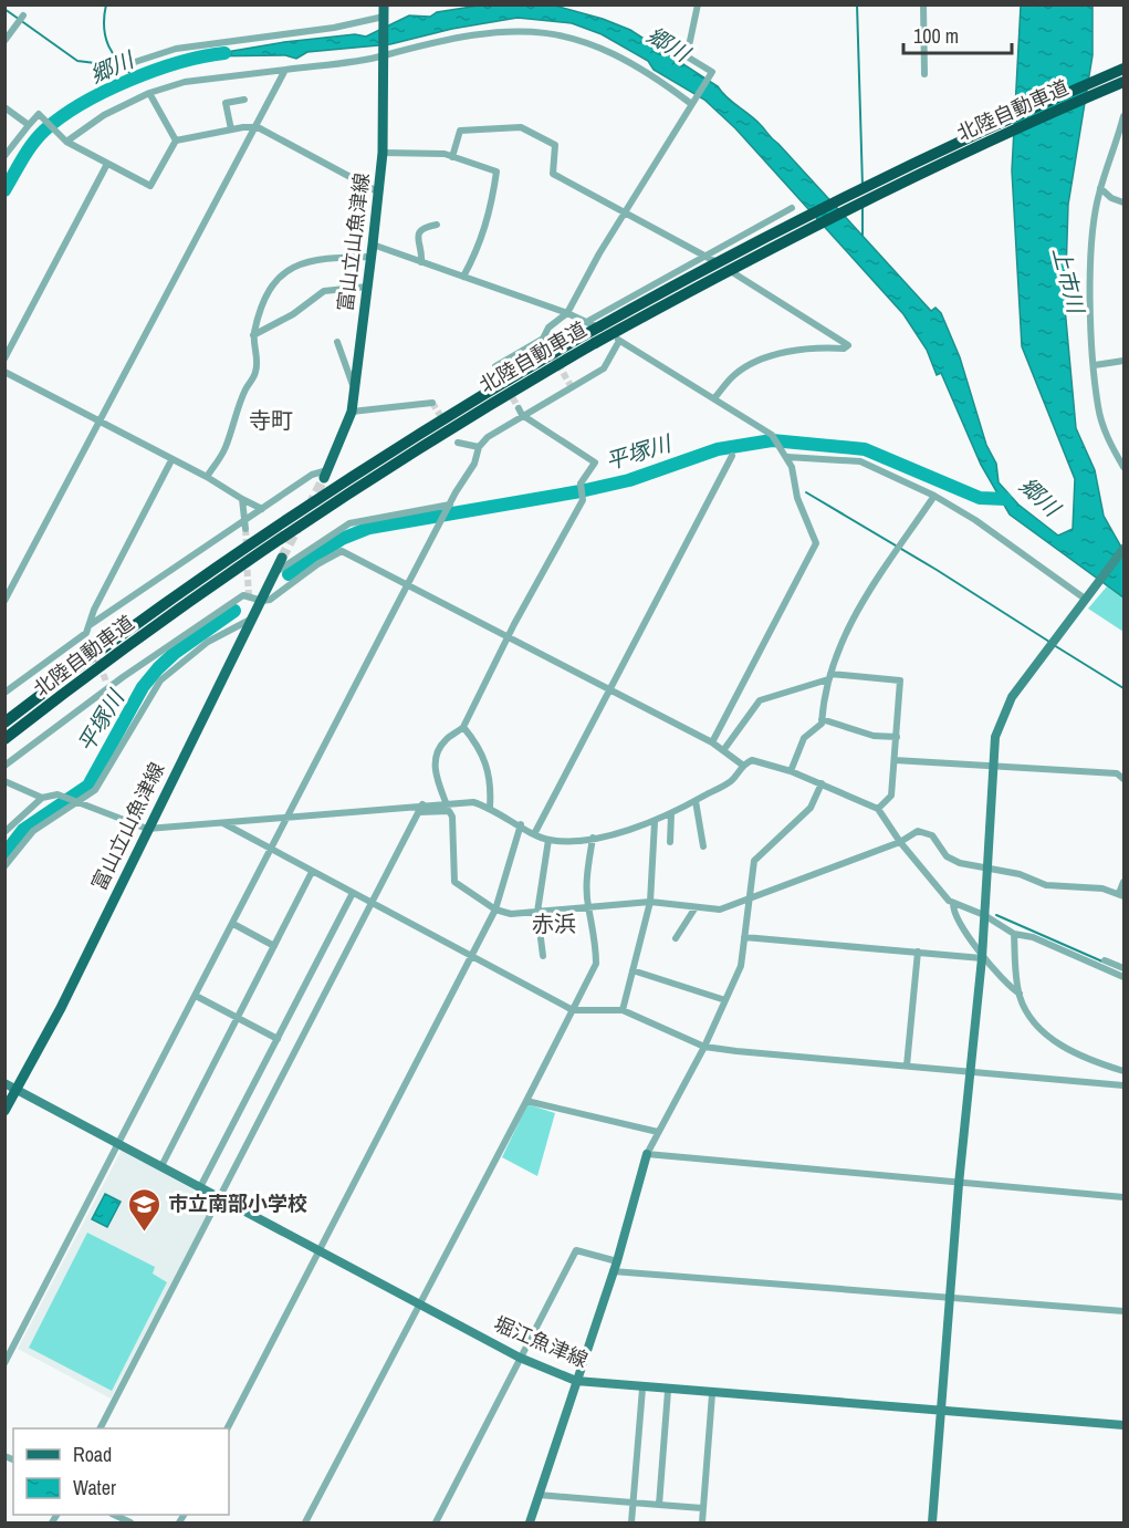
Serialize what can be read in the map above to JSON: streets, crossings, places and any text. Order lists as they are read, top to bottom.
{
  "streets": {
    "highway": ["北陸自動車道"],
    "main road": ["富山立山魚津線"],
    "street": ["堀江魚津線"]
  },
  "crossings": [
    ["富山立山魚津線", "堀江魚津線"]
  ],
  "districts": ["寺町", "赤浜"],
  "water": ["郷川", "上市川", "平塚川"],
  "places": {
    "school or university": ["市立南部小学校"]
  },
  "legend": ["Road", "Water"],
  "scale_bar": "100 m"
}
